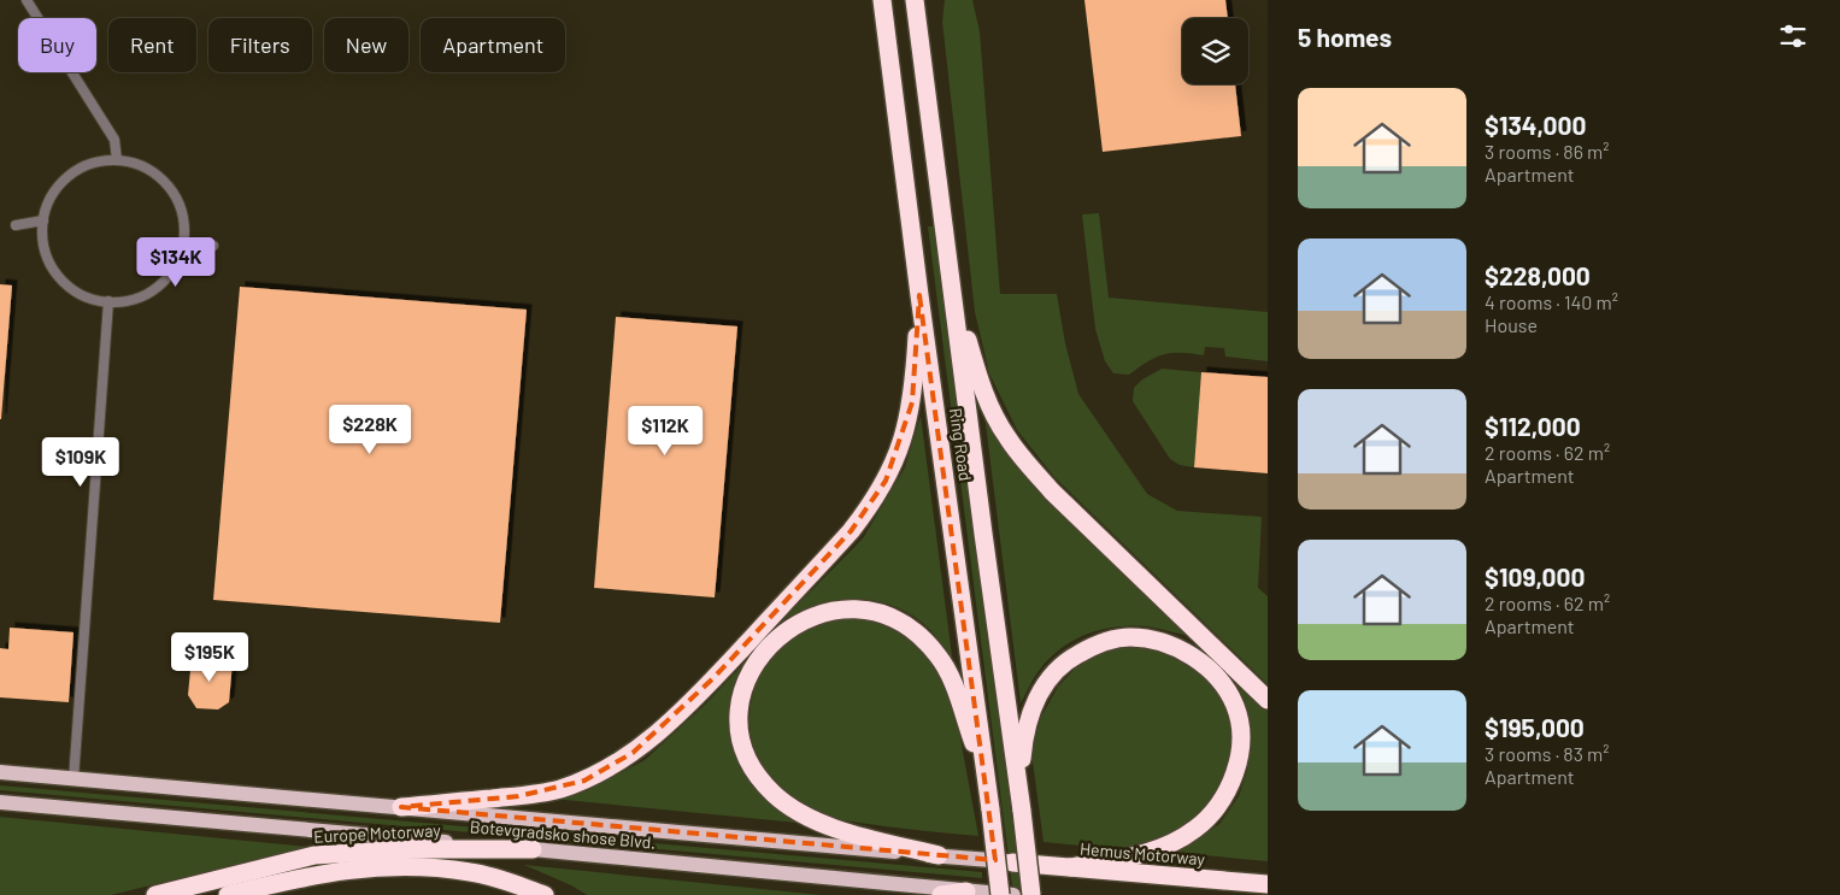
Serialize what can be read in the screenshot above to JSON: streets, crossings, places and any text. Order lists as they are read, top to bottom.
{
  "streets": {
    "highway": ["Ring Road", "Europe Motorway", "Hemus Motorway"],
    "main road": ["Botevgradsko shose Blvd."]
  },
  "crossings": [
    ["Europe Motorway", "Botevgradsko shose Blvd."],
    ["Botevgradsko shose Blvd.", "Hemus Motorway"]
  ],
  "page": {
    "heading": "5 homes",
    "chip": [
      "Buy",
      "Rent",
      "Filters",
      "New",
      "Apartment"
    ],
    "list": [
      {
        "name": "$134,000",
        "note": "3 rooms · 86 m² · Apartment"
      },
      {
        "name": "$228,000",
        "note": "4 rooms · 140 m² · House"
      },
      {
        "name": "$112,000",
        "note": "2 rooms · 62 m² · Apartment"
      },
      {
        "name": "$109,000",
        "note": "2 rooms · 62 m² · Apartment"
      },
      {
        "name": "$195,000",
        "note": "3 rooms · 83 m² · Apartment"
      }
    ],
    "price": [
      "$134K",
      "$228K",
      "$112K",
      "$109K",
      "$195K"
    ]
  }
}
